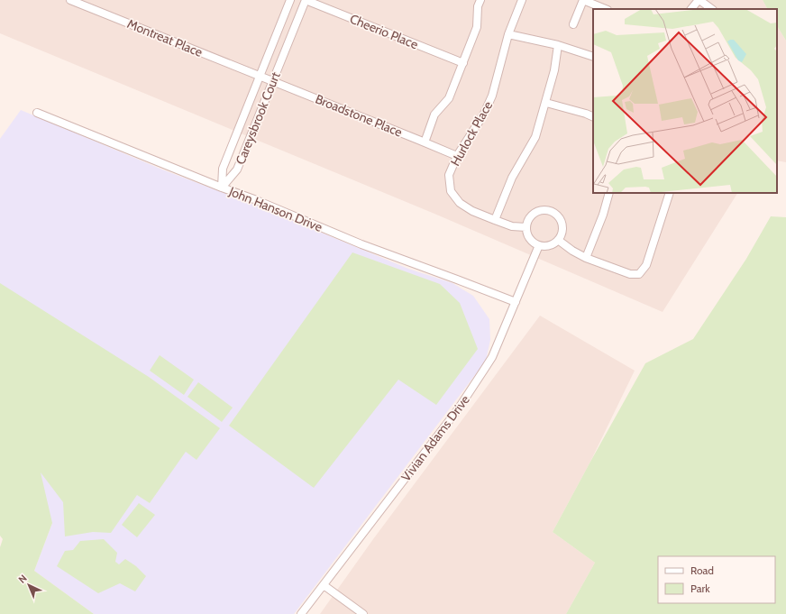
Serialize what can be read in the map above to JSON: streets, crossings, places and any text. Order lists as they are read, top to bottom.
{
  "streets": {
    "street": [
      "Cheerio Place",
      "Montreat Place",
      "Broadstone Place",
      "Careysbrook Court",
      "Hurlock Place",
      "John Hanson Drive",
      "Vivian Adams Drive"
    ]
  },
  "crossings": [
    ["Cheerio Place", "Careysbrook Court"],
    ["Montreat Place", "Broadstone Place"],
    ["Montreat Place", "Careysbrook Court"],
    ["Broadstone Place", "Careysbrook Court"],
    ["Broadstone Place", "Hurlock Place"],
    ["Careysbrook Court", "John Hanson Drive"],
    ["Hurlock Place", "Vivian Adams Drive"],
    ["John Hanson Drive", "Vivian Adams Drive"]
  ],
  "legend": ["Road", "Park"],
  "north": "top left"
}
